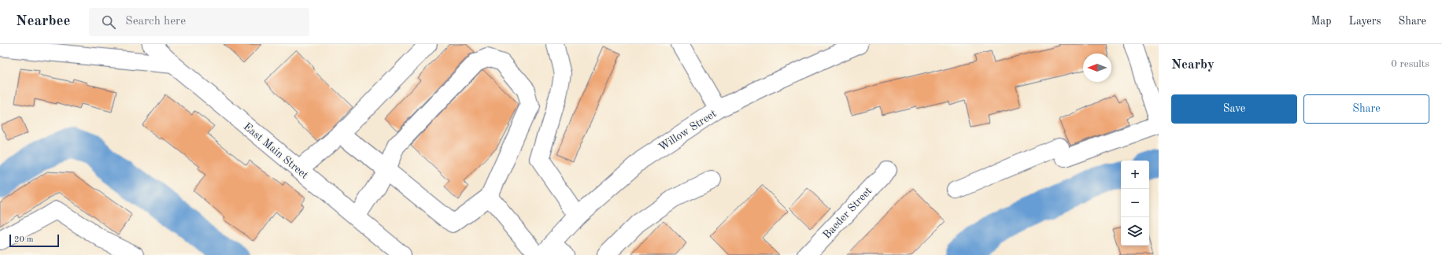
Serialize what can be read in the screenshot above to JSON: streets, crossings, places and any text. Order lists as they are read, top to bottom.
{
  "streets": {
    "main road": ["Willow Street", "East Main Street", "Baeder Street"]
  },
  "scale_bar": "20 m",
  "north": "left",
  "page": {
    "header": "Nearbee",
    "search": "Search here",
    "nav": ["Map", "Layers", "Share"],
    "heading": ["Nearby", "0 results"],
    "buttons": ["Save", "Share"],
    "map_buttons": ["+", "−"],
    "scale": "20 m"
  }
}
